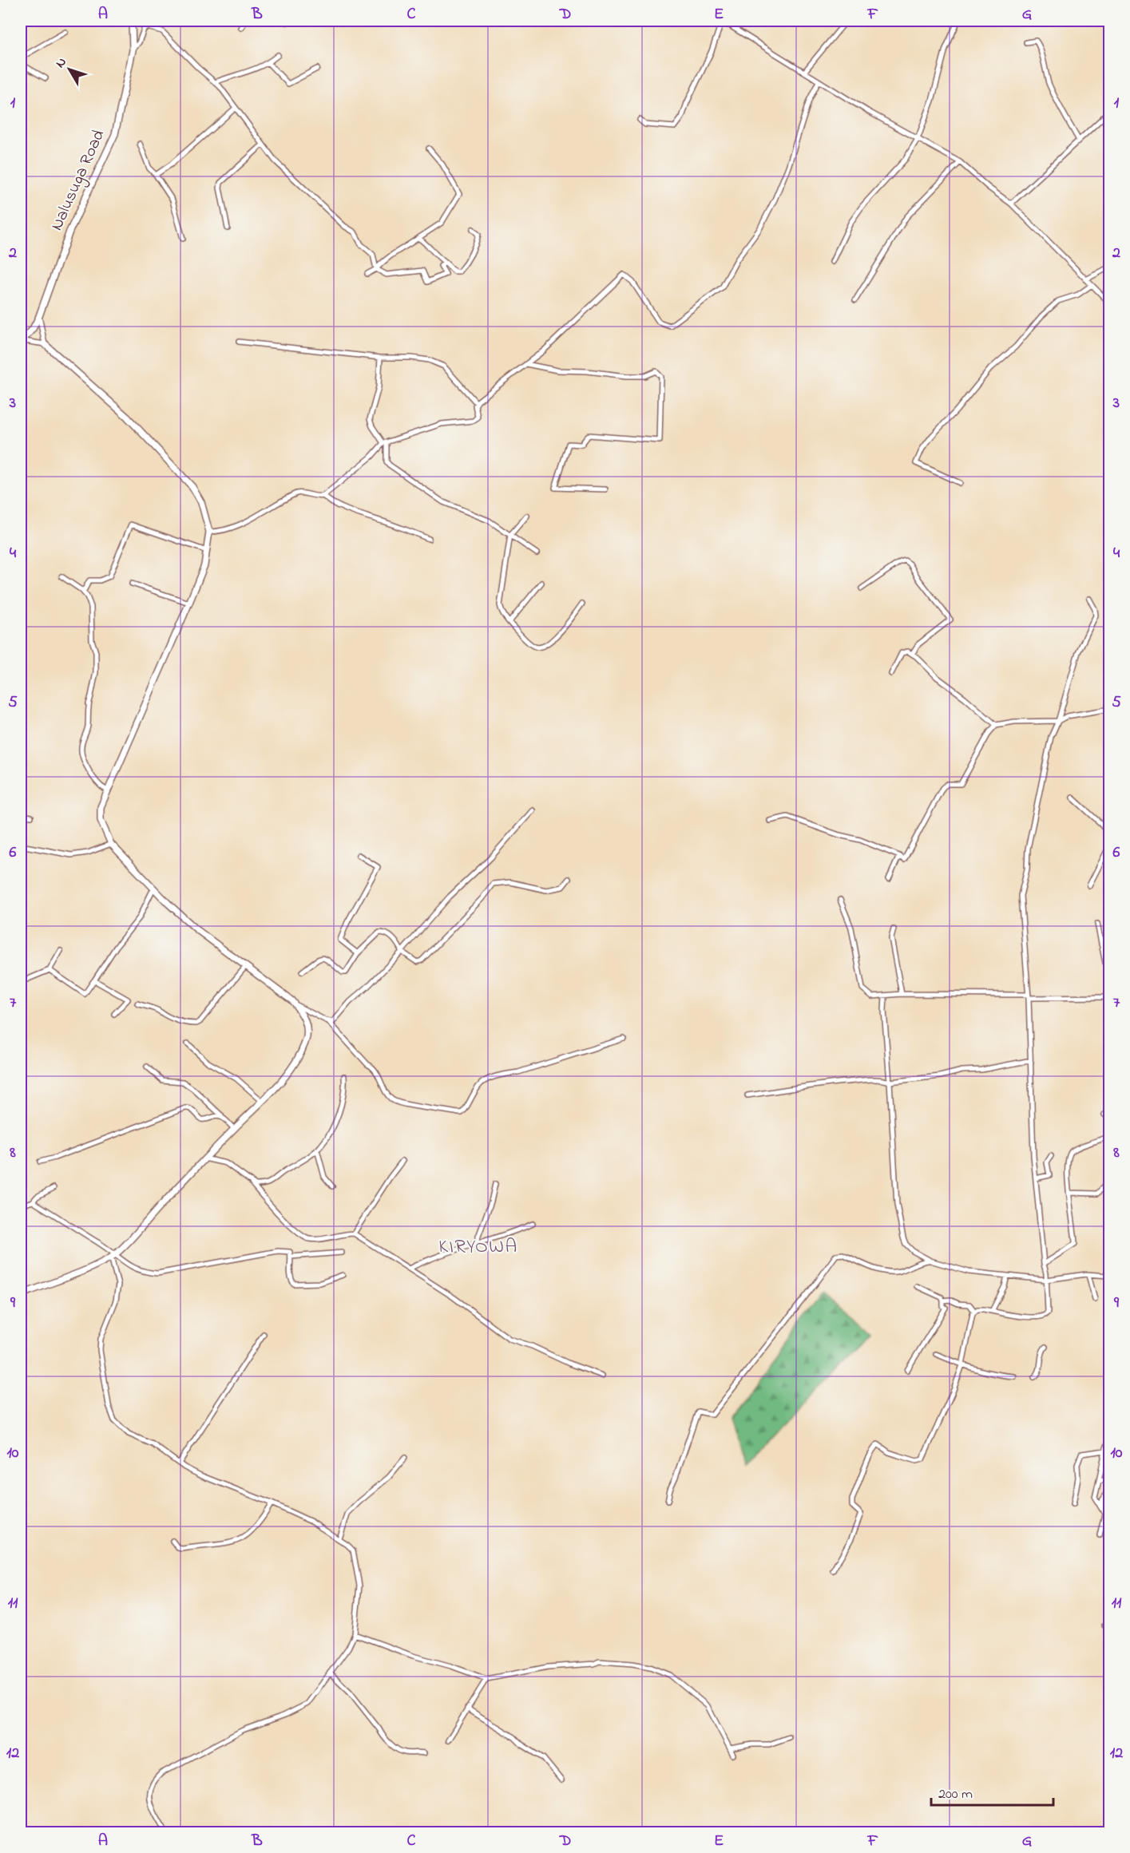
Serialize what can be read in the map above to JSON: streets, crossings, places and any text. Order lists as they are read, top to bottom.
{
  "streets": {
    "street": ["Nalusuga Road"]
  },
  "districts": ["KIRYOWA"],
  "scale_bar": "200 m",
  "north": "top left",
  "grid": {
    "columns": [
      "A",
      "B",
      "C",
      "D",
      "E",
      "F",
      "G"
    ],
    "rows": [
      "1",
      "2",
      "3",
      "4",
      "5",
      "6",
      "7",
      "8",
      "9",
      "10",
      "11",
      "12"
    ]
  }
}
